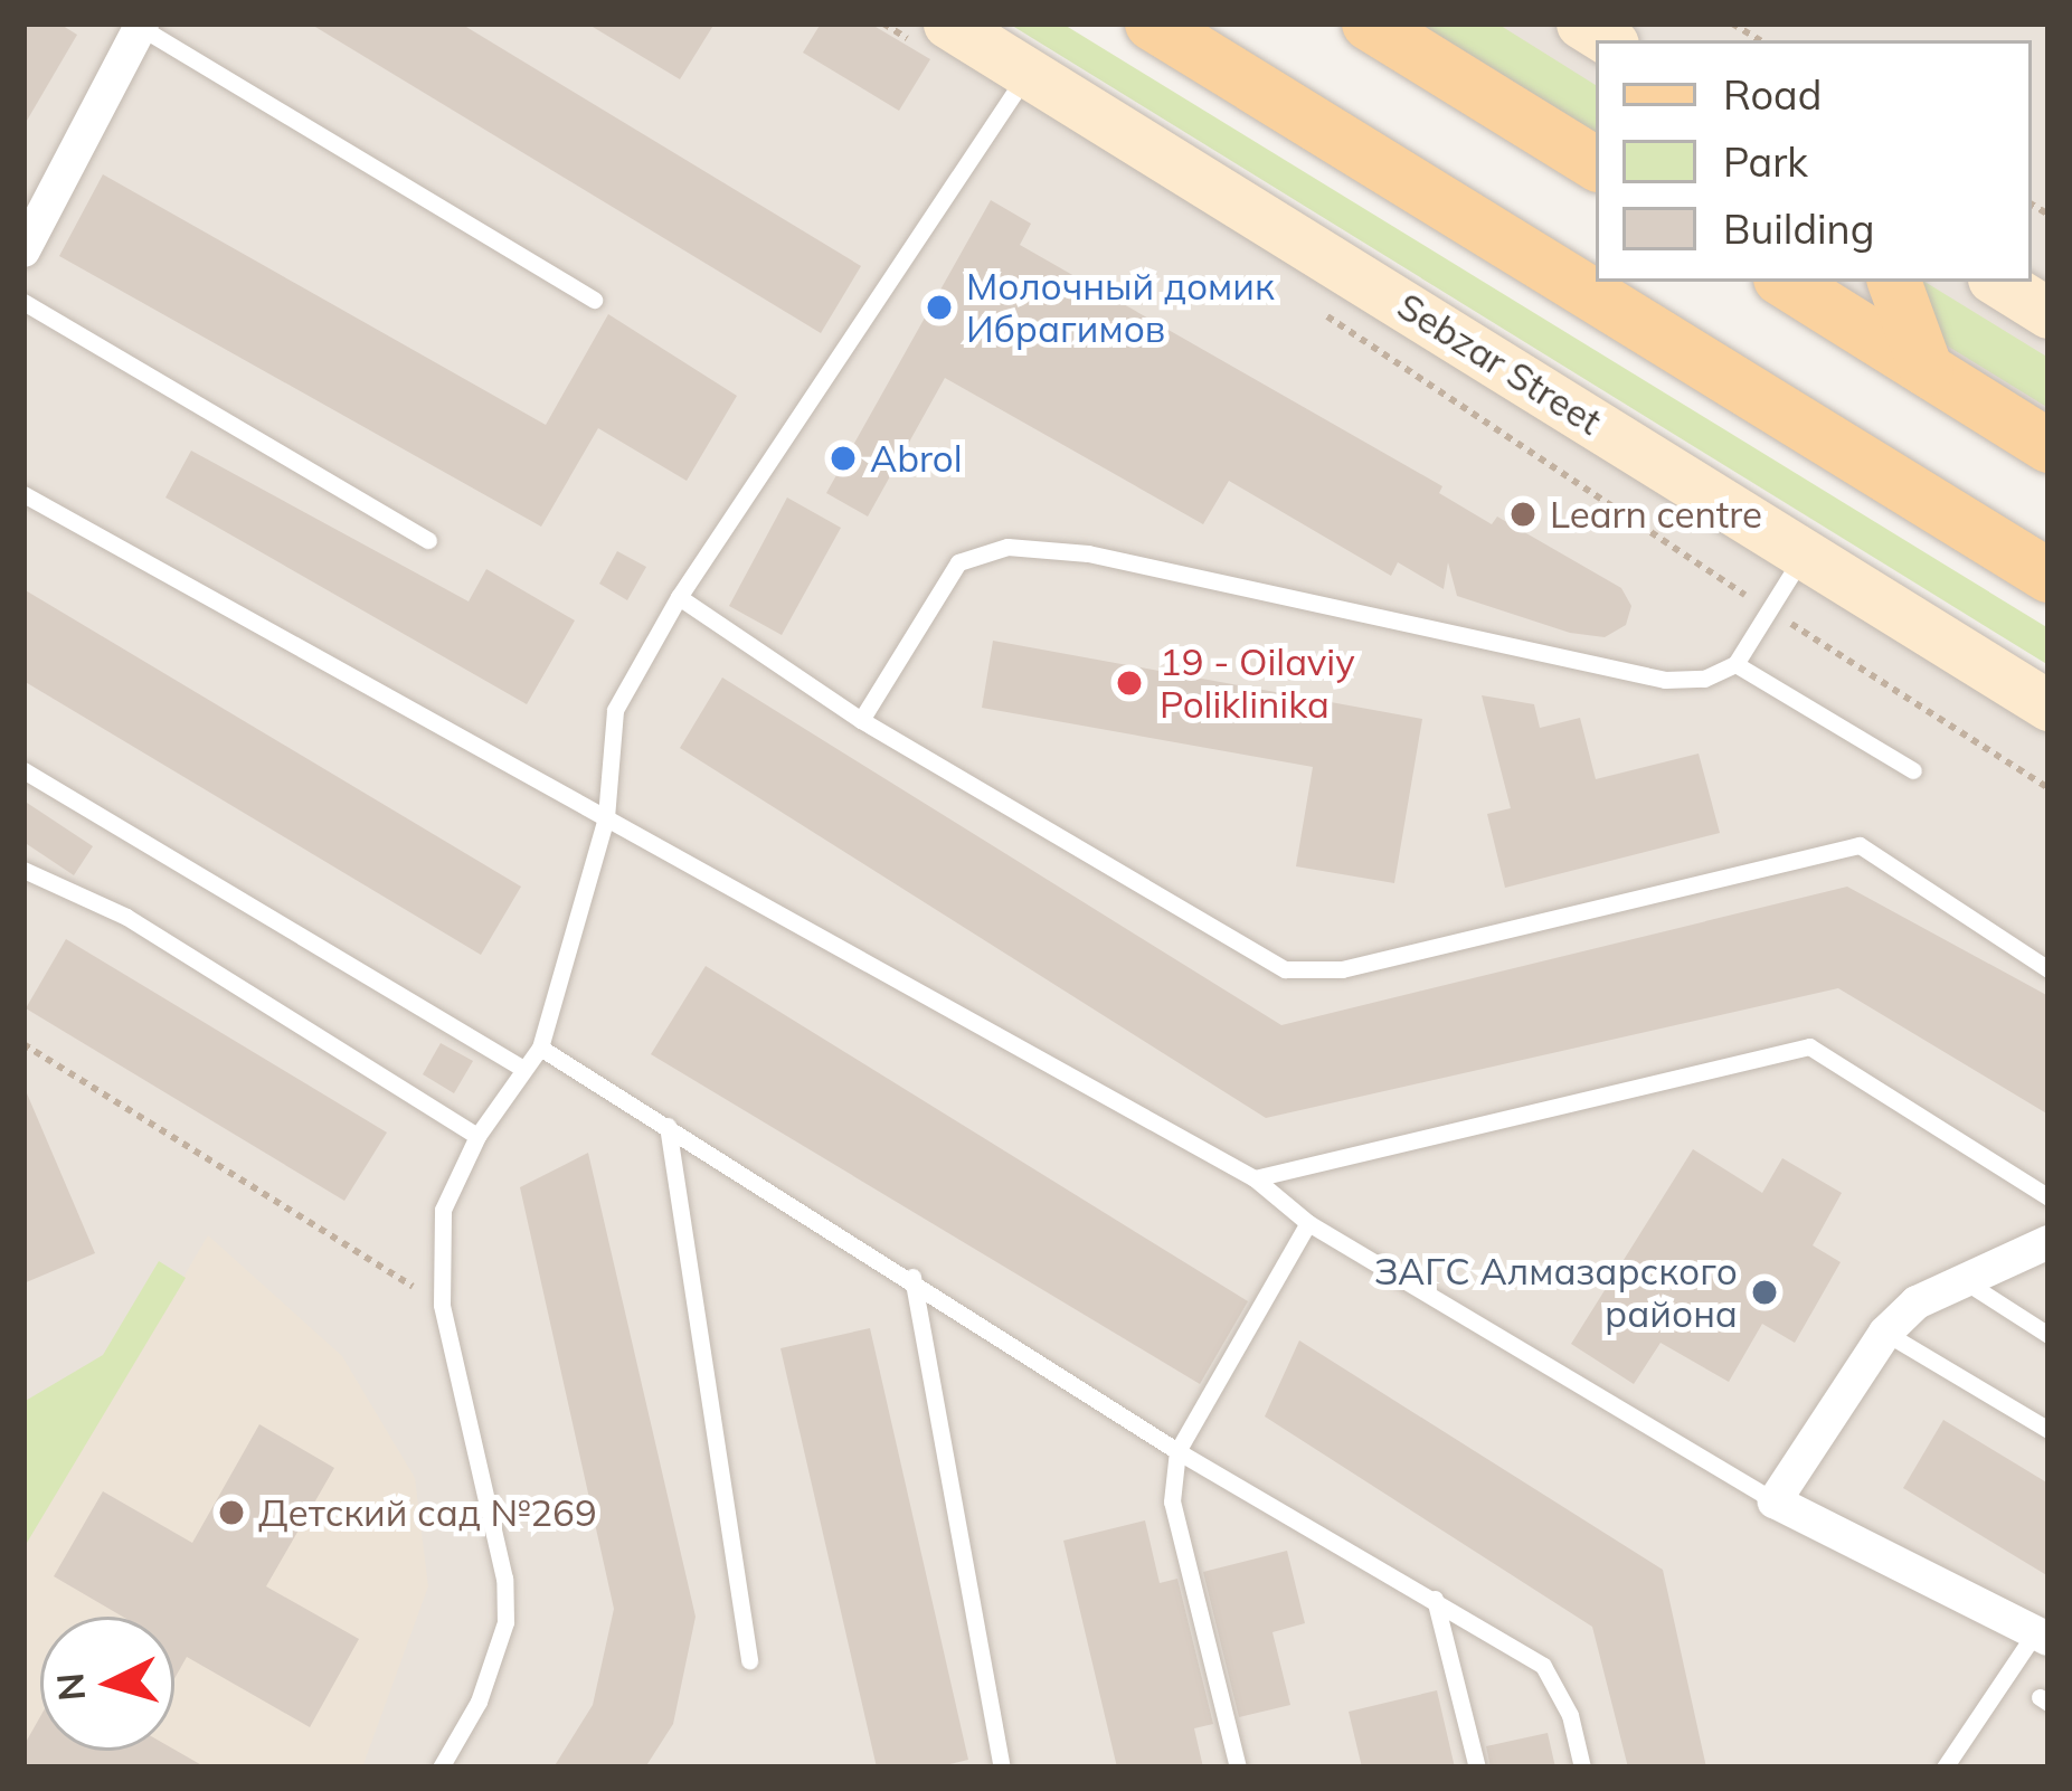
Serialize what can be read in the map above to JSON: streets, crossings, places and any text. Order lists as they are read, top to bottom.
{
  "streets": {
    "street": ["Sebzar Street"]
  },
  "places": [
    "Молочный домик Ибрагимов",
    "Abrol",
    "Learn centre",
    "19 - Oilaviy Poliklinika",
    "ЗАГС Алмазарского района",
    "Детский сад №269"
  ],
  "legend": ["Road", "Park", "Building"],
  "north": "left"
}
